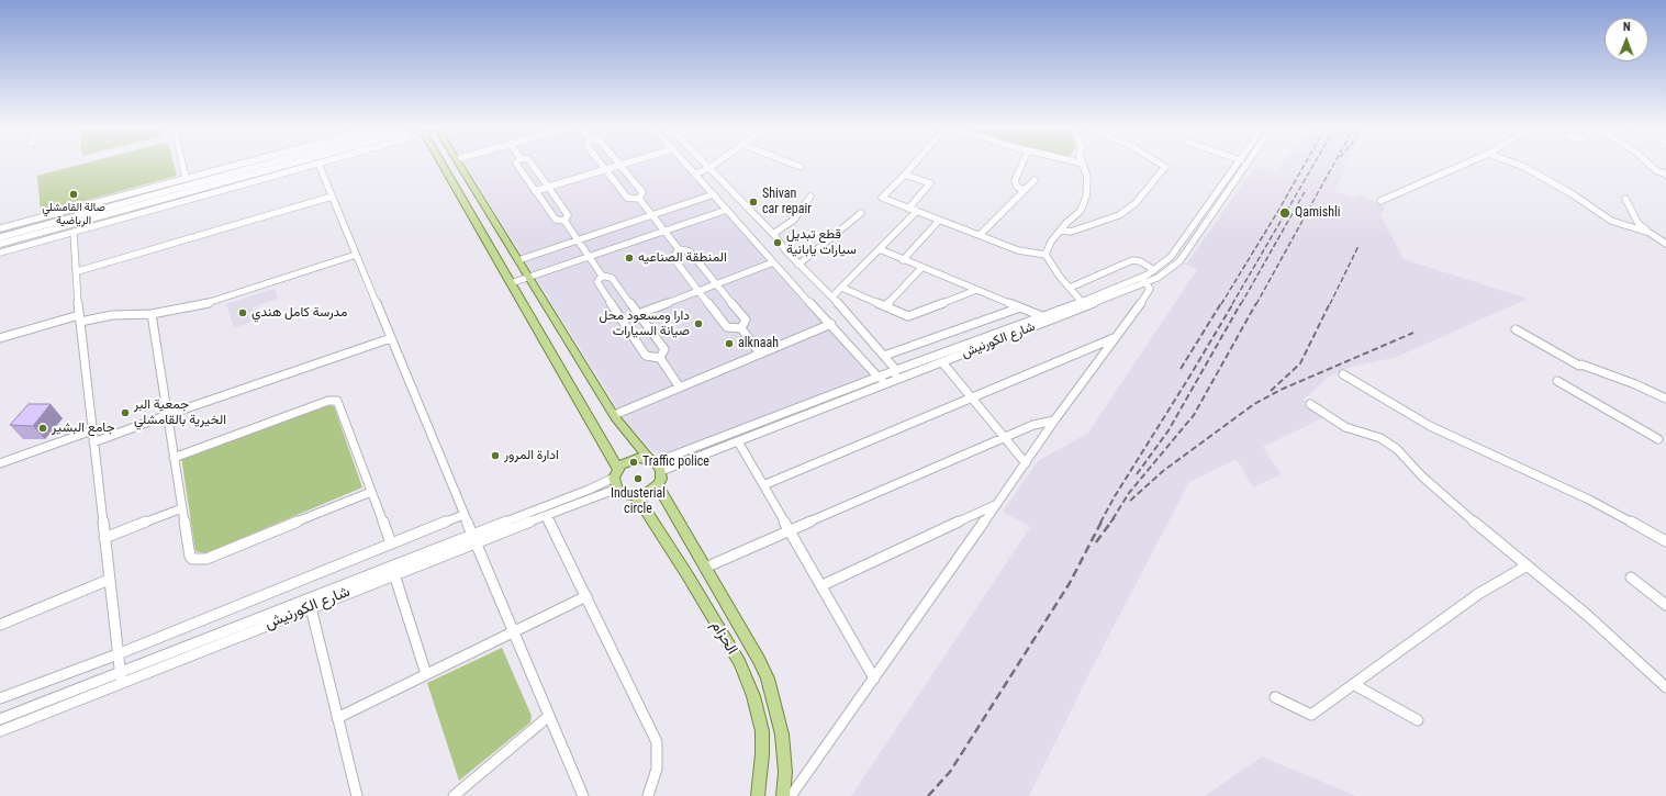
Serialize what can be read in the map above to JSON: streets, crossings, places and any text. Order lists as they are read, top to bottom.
{
  "streets": {
    "main road": ["الحزام"],
    "street": ["شارع الكورنيش"]
  },
  "crossings": [
    ["شارع الكورنيش", "الحزام"]
  ],
  "places": [
    "صالة القامشلي الرياضية",
    "Shivan car repair",
    "Qamishli",
    "قطع تبديل سيارات يابانية",
    "المنطقة الصناعيه",
    "مدرسة كامل هندي",
    "دارا ومسعود محل صيانة السيارات",
    "alknaah",
    "جمعية البر الخيرية بالقامشلي",
    "جامع البشير",
    "ادارة المرور",
    "Traffic police",
    "Industerial circle"
  ],
  "north": "top"
}
